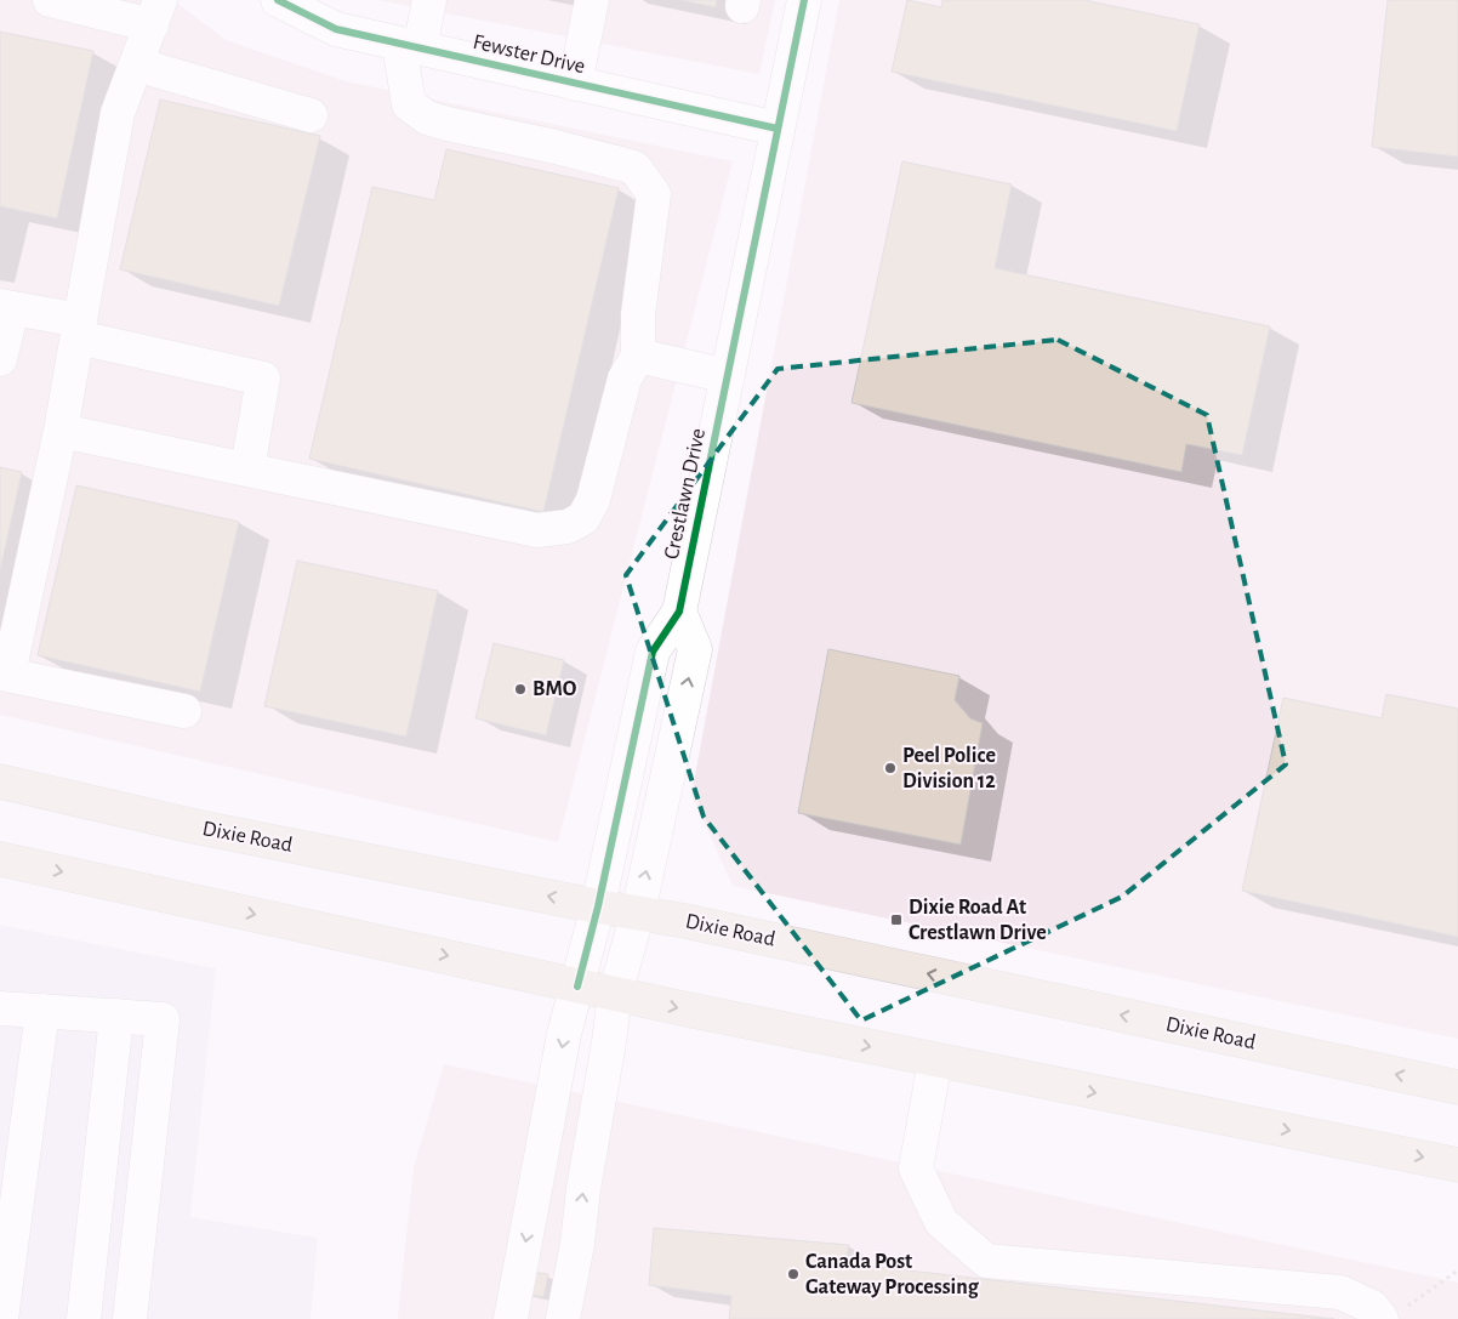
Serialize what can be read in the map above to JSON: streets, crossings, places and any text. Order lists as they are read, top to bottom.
{
  "streets": {
    "main road": ["Dixie Road"],
    "street": ["Fewster Drive", "Crestlawn Drive"]
  },
  "crossings": [
    ["Fewster Drive", "Crestlawn Drive"],
    ["Crestlawn Drive", "Dixie Road"]
  ],
  "places": {
    "other": ["BMO", "Peel Police Division 12", "Canada Post Gateway Processing"],
    "transit": ["Dixie Road At Crestlawn Drive"]
  }
}
